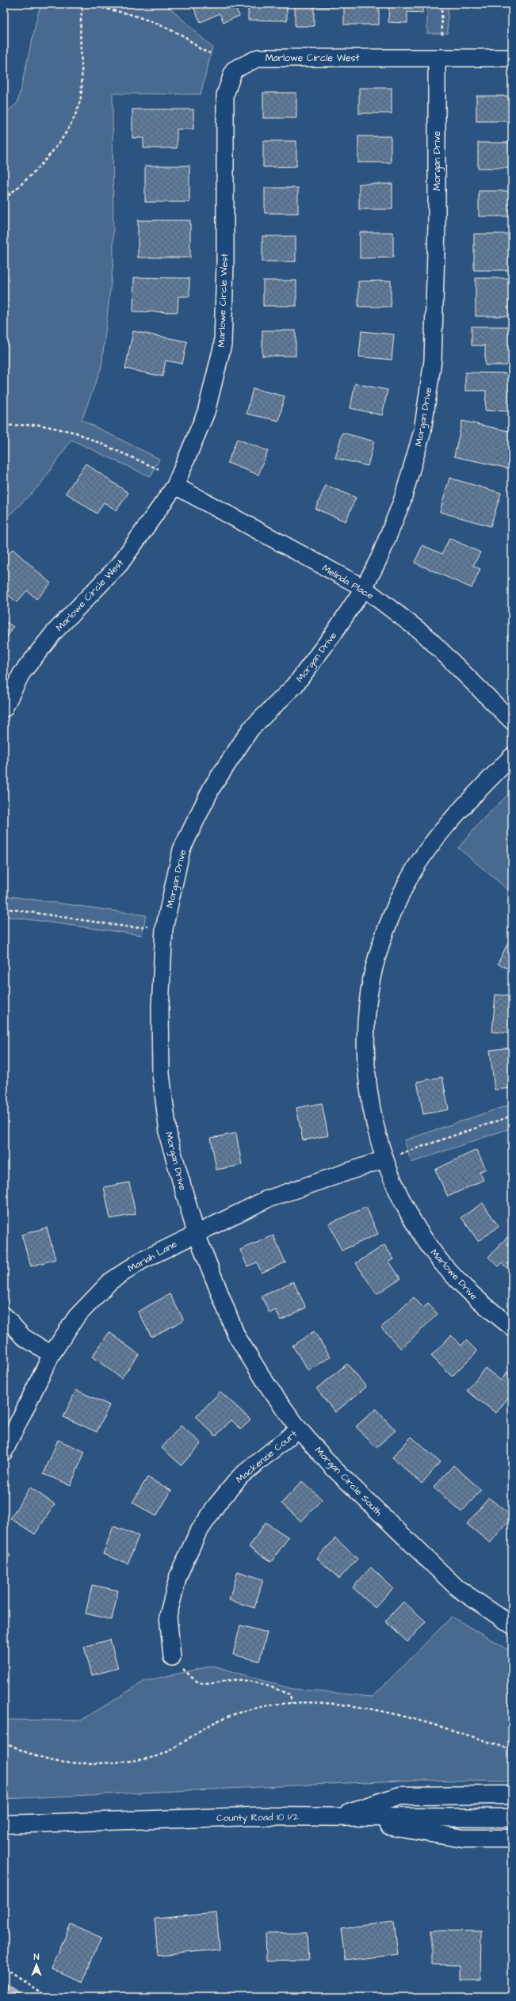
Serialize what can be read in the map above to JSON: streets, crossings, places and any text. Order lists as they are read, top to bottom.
{
  "streets": {
    "street": [
      "Marlowe Circle West",
      "Morgan Drive",
      "Melinda Place",
      "Mariah Lane",
      "Marlowe Drive",
      "Mackenzie Court",
      "Morgan Circle South",
      "County Road 10 1/2"
    ]
  },
  "crossings": [
    ["Marlowe Circle West", "Morgan Drive"],
    ["Marlowe Circle West", "Melinda Place"],
    ["Morgan Drive", "Melinda Place"],
    ["Morgan Drive", "Mariah Lane"],
    ["Morgan Drive", "Morgan Circle South"],
    ["Mariah Lane", "Marlowe Drive"],
    ["Mariah Lane", "Morgan Circle South"],
    ["Mackenzie Court", "Morgan Circle South"]
  ],
  "north": "top"
}
